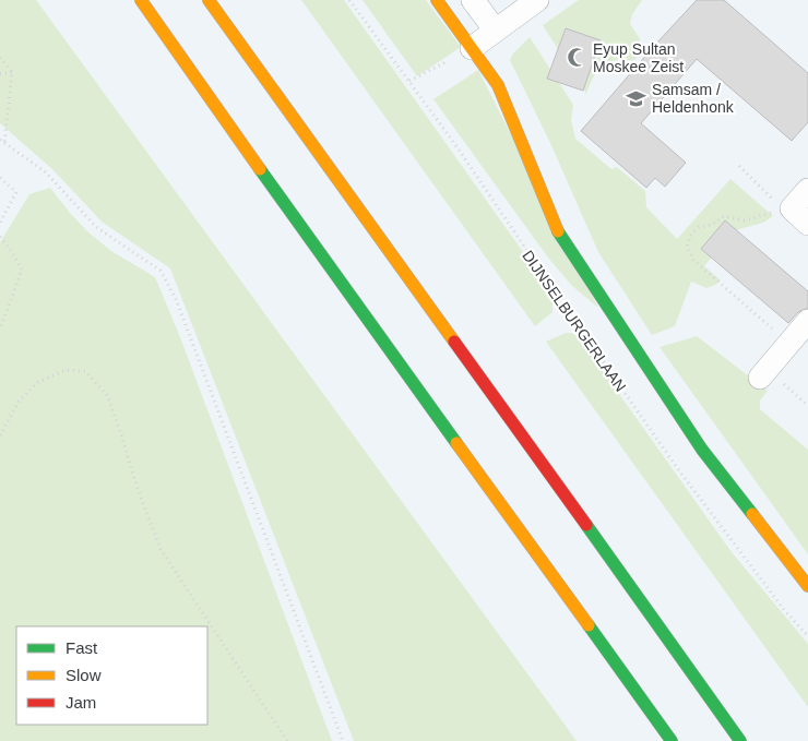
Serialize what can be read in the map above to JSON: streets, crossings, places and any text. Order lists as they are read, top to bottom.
{
  "streets": {
    "path": ["DIJNSELBURGERLAAN"]
  },
  "places": {
    "mosque": ["Eyup Sultan Moskee Zeist"],
    "school or university": ["Samsam / Heldenhonk"]
  },
  "legend": ["Fast", "Slow", "Jam"]
}
